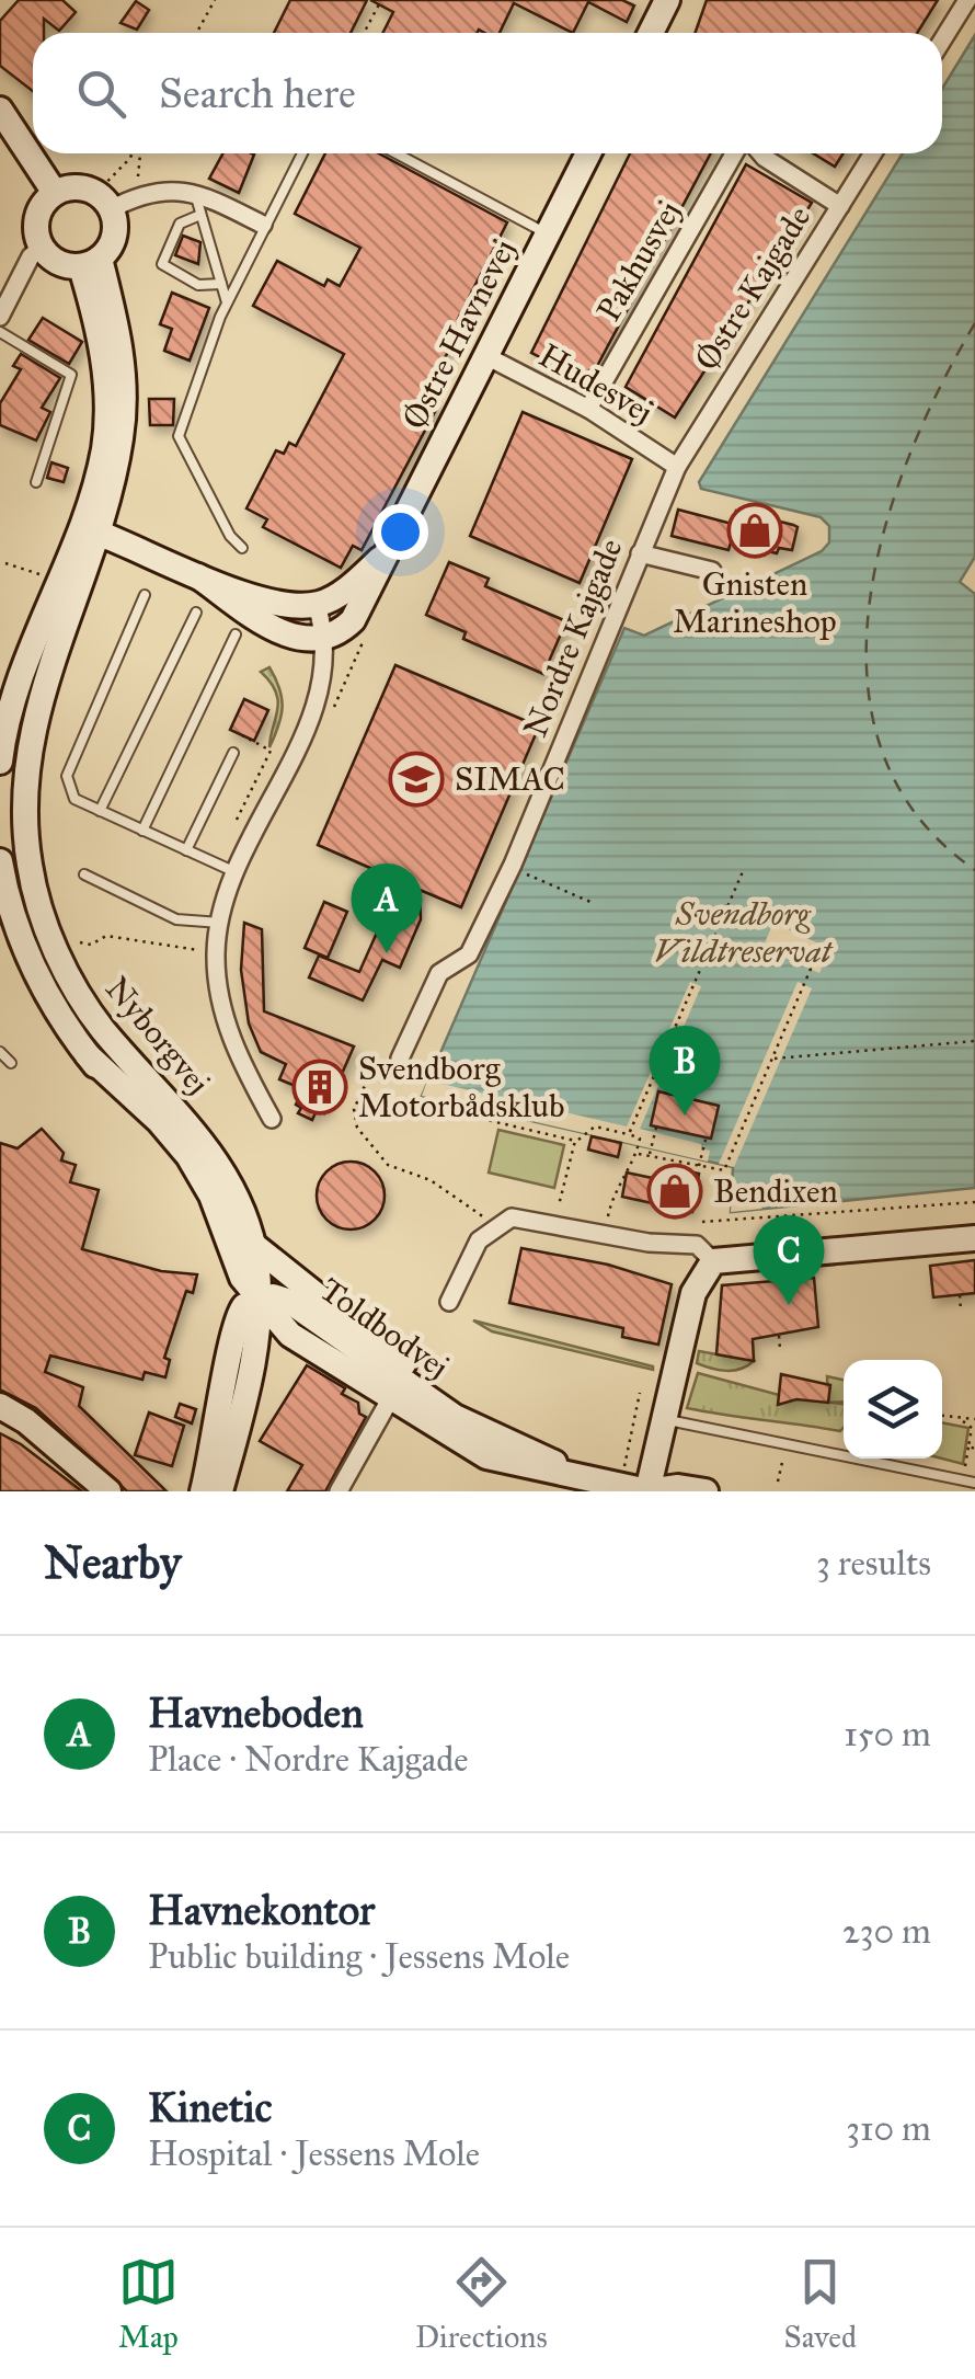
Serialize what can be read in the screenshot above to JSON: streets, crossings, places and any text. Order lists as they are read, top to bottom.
{
  "streets": {
    "street": [
      "Pakhusvej",
      "Østre Kajgade",
      "Østre Havnevej",
      "Hudesvej",
      "Nordre Kajgade",
      "Nyborgvej",
      "Toldbodvej"
    ]
  },
  "crossings": [
    ["Pakhusvej", "Hudesvej"],
    ["Østre Kajgade", "Hudesvej"],
    ["Østre Kajgade", "Nordre Kajgade"],
    ["Østre Havnevej", "Hudesvej"],
    ["Hudesvej", "Nordre Kajgade"],
    ["Nyborgvej", "Toldbodvej"]
  ],
  "parks": ["Svendborg Vildtreservat"],
  "places": {
    "shop": ["Gnisten Marineshop", "Bendixen"],
    "school or university": ["SIMAC"],
    "building": ["Svendborg Motorbådsklub"]
  },
  "page": {
    "search": "Search here",
    "pins": ["A", "B", "C"],
    "heading": ["Nearby", "3 results"],
    "list": [
      {
        "mark": "A",
        "name": "Havneboden",
        "note": "Place · Nordre Kajgade",
        "value": "150 m"
      },
      {
        "mark": "B",
        "name": "Havnekontor",
        "note": "Public building · Jessens Mole",
        "value": "230 m"
      },
      {
        "mark": "C",
        "name": "Kinetic",
        "note": "Hospital · Jessens Mole",
        "value": "310 m"
      }
    ],
    "nav": ["Map", "Directions", "Saved"]
  }
}
